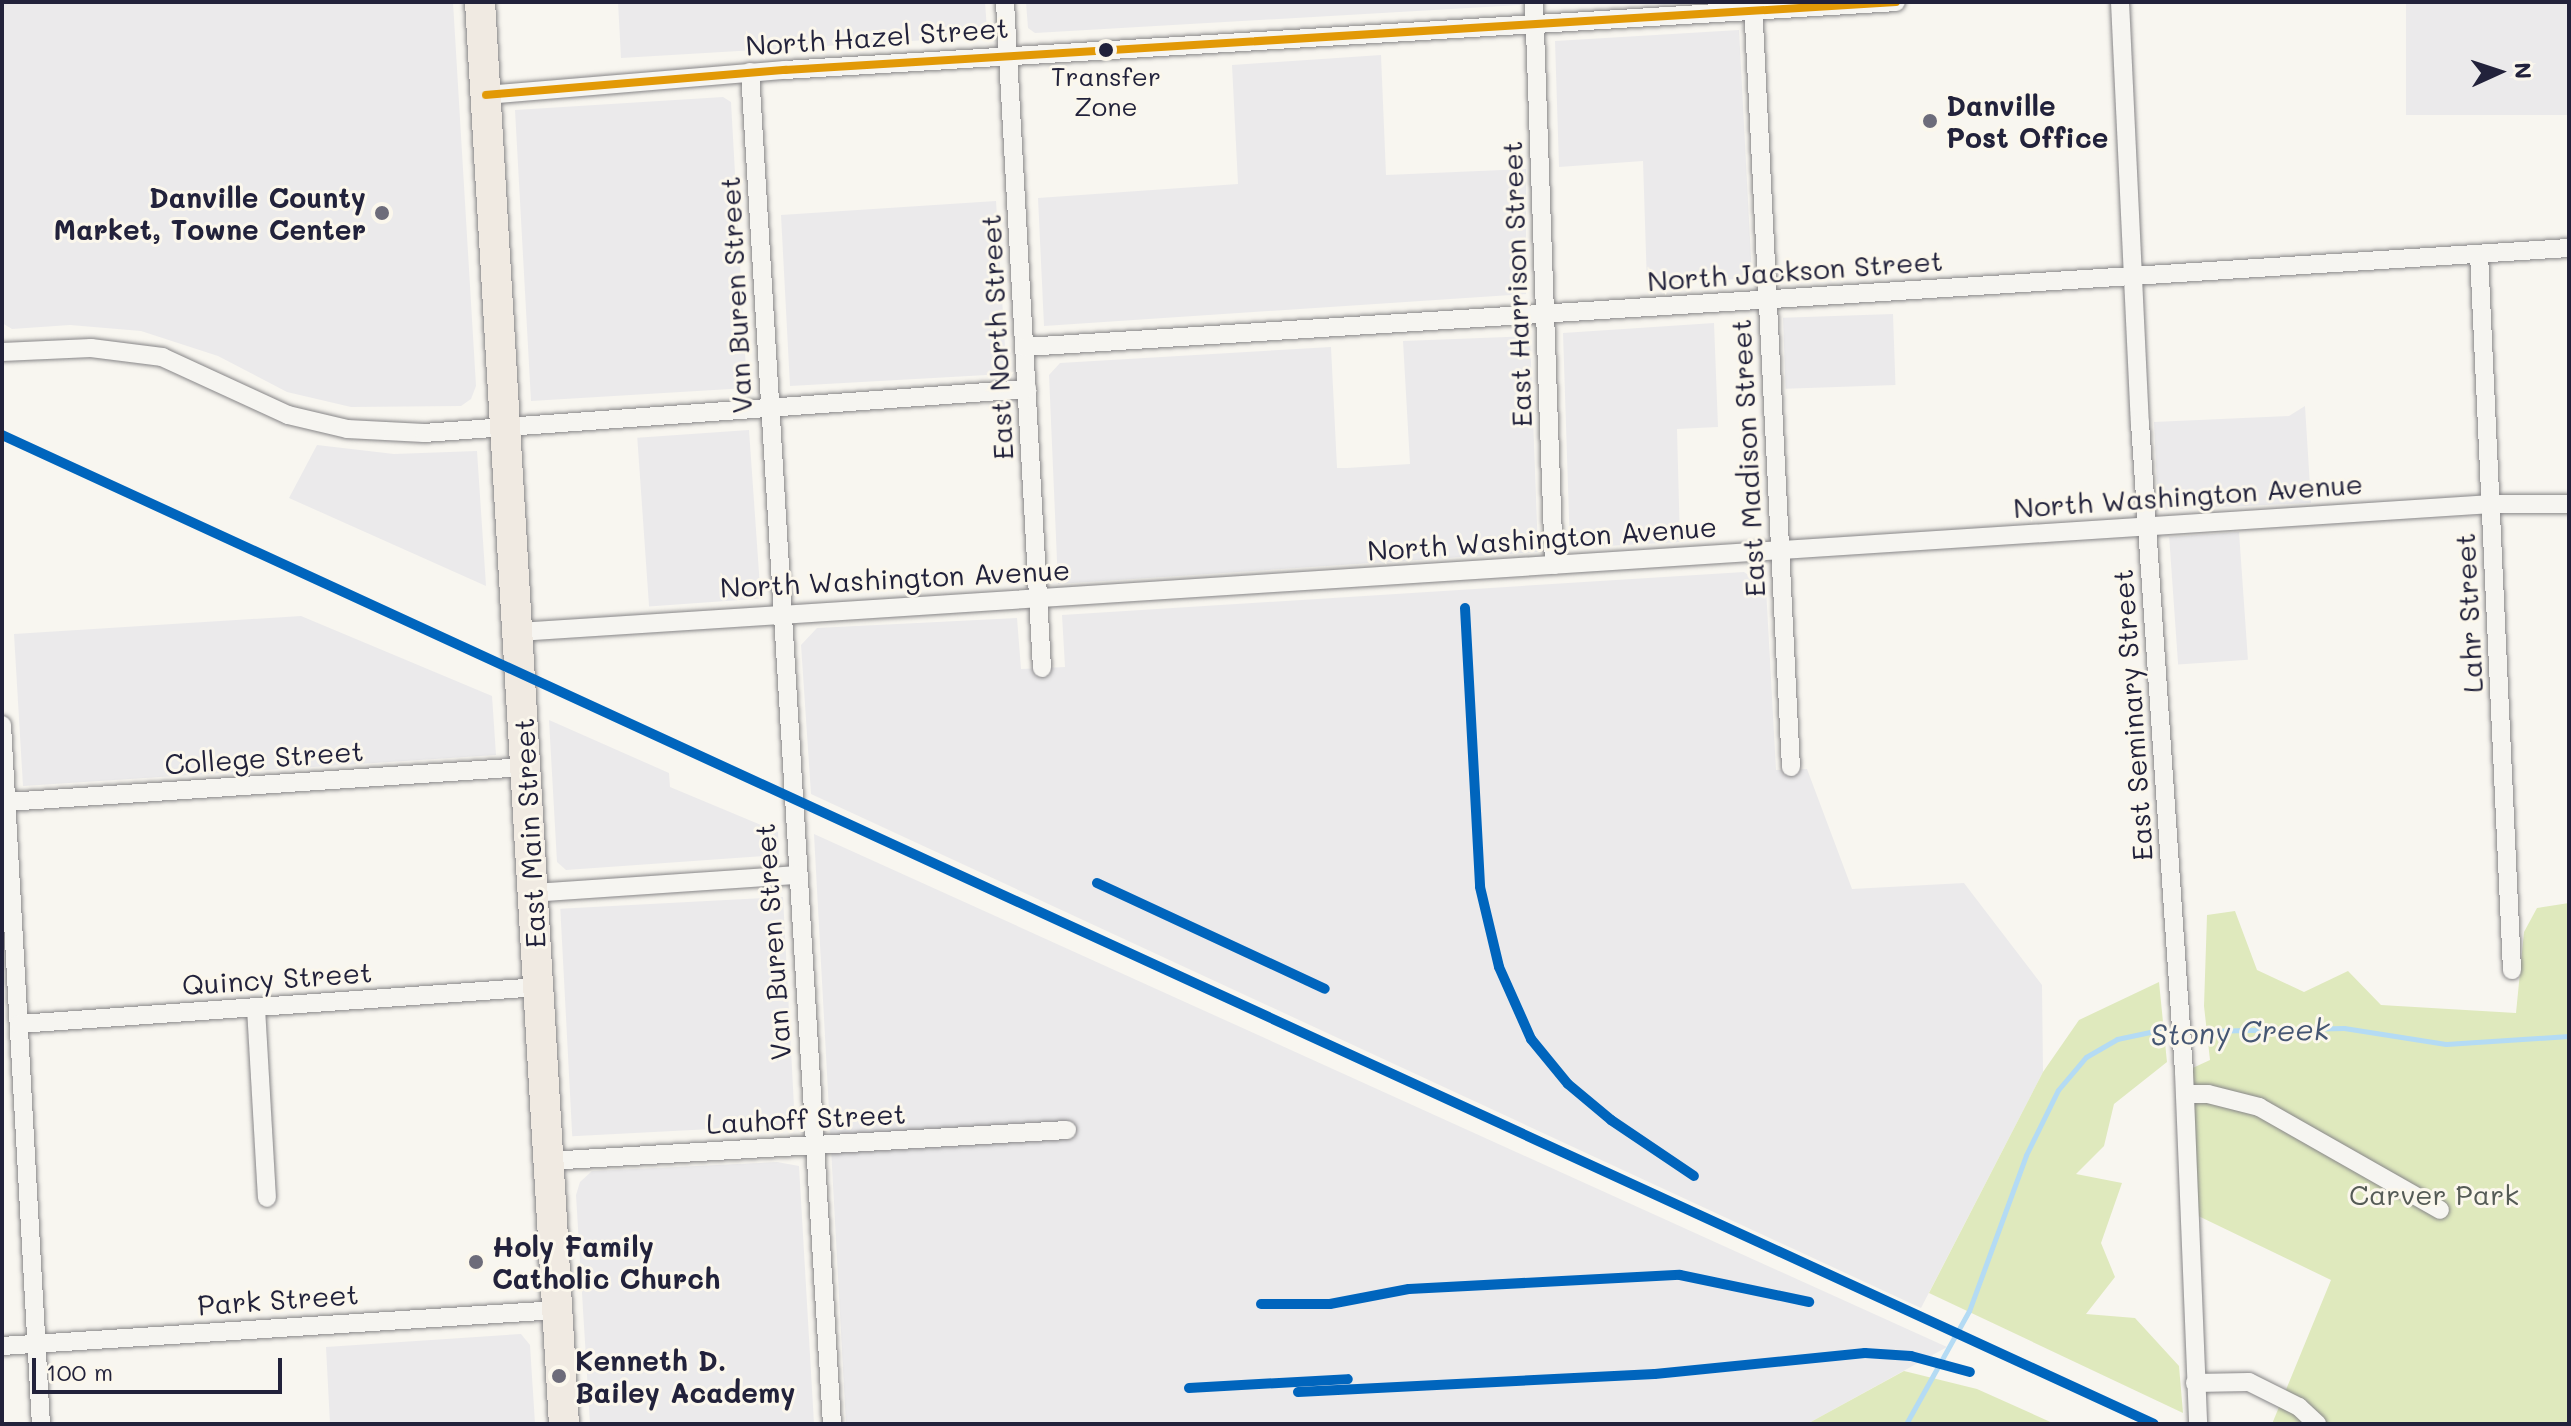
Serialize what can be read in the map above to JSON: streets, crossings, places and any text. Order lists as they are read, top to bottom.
{
  "streets": {
    "main road": ["East Main Street"],
    "street": [
      "North Hazel Street",
      "North Jackson Street",
      "East Harrison Street",
      "Van Buren Street",
      "East North Street",
      "East Madison Street",
      "North Washington Avenue",
      "Lahr Street",
      "East Seminary Street",
      "College Street",
      "Quincy Street",
      "Lauhoff Street",
      "Park Street"
    ]
  },
  "crossings": [
    ["North Hazel Street", "East Harrison Street"],
    ["North Hazel Street", "Van Buren Street"],
    ["North Hazel Street", "East North Street"],
    ["North Hazel Street", "East Madison Street"],
    ["North Hazel Street", "East Main Street"],
    ["North Jackson Street", "East Harrison Street"],
    ["North Jackson Street", "East North Street"],
    ["North Jackson Street", "East Madison Street"],
    ["North Jackson Street", "Lahr Street"],
    ["North Jackson Street", "East Seminary Street"],
    ["East Harrison Street", "North Washington Avenue"],
    ["Van Buren Street", "North Washington Avenue"],
    ["Van Buren Street", "Lauhoff Street"],
    ["East North Street", "North Washington Avenue"],
    ["East Madison Street", "North Washington Avenue"],
    ["North Washington Avenue", "Lahr Street"],
    ["North Washington Avenue", "East Seminary Street"],
    ["North Washington Avenue", "East Main Street"],
    ["College Street", "East Main Street"],
    ["East Main Street", "Quincy Street"],
    ["East Main Street", "Lauhoff Street"],
    ["East Main Street", "Park Street"]
  ],
  "water": ["Stony Creek"],
  "parks": ["Carver Park"],
  "places": [
    "Transfer Zone",
    "Danville Post Office",
    "Danville County Market, Towne Center",
    "Holy Family Catholic Church",
    "Kenneth D. Bailey Academy"
  ],
  "scale_bar": "100 m",
  "north": "right"
}
